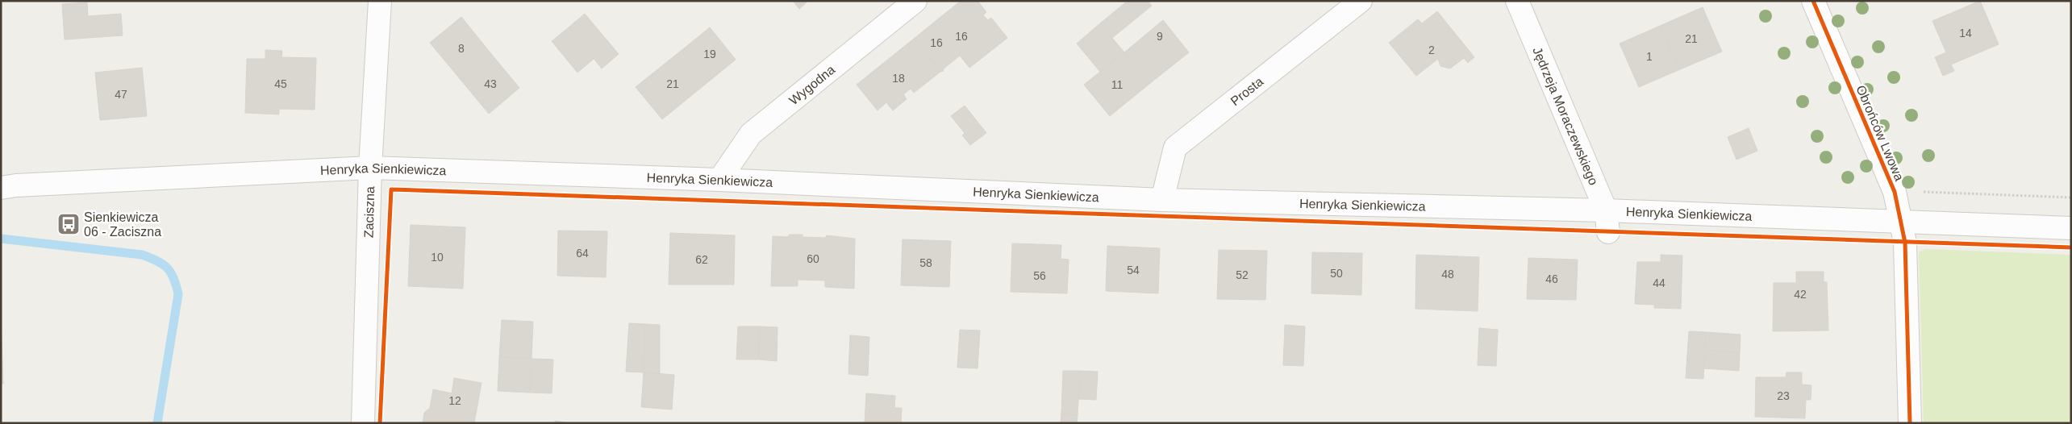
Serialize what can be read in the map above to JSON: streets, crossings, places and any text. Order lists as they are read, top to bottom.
{
  "streets": {
    "street": [
      "Wygodna",
      "Prosta",
      "Jędrzeja Moraczewskiego",
      "Obrońców Lwowa",
      "Henryka Sienkiewicza",
      "Zaciszna"
    ]
  },
  "crossings": [
    ["Wygodna", "Henryka Sienkiewicza"],
    ["Prosta", "Henryka Sienkiewicza"],
    ["Jędrzeja Moraczewskiego", "Henryka Sienkiewicza"],
    ["Obrońców Lwowa", "Henryka Sienkiewicza"],
    ["Henryka Sienkiewicza", "Zaciszna"]
  ],
  "places": {
    "bus stop": ["Sienkiewicza 06 - Zaciszna"]
  },
  "house_numbers": [
    "14",
    "16",
    "9",
    "21",
    "16",
    "8",
    "2",
    "19",
    "1",
    "18",
    "45",
    "43",
    "21",
    "11",
    "47",
    "64",
    "10",
    "60",
    "62",
    "58",
    "54",
    "50",
    "48",
    "52",
    "56",
    "46",
    "44",
    "42",
    "23",
    "12"
  ]
}
